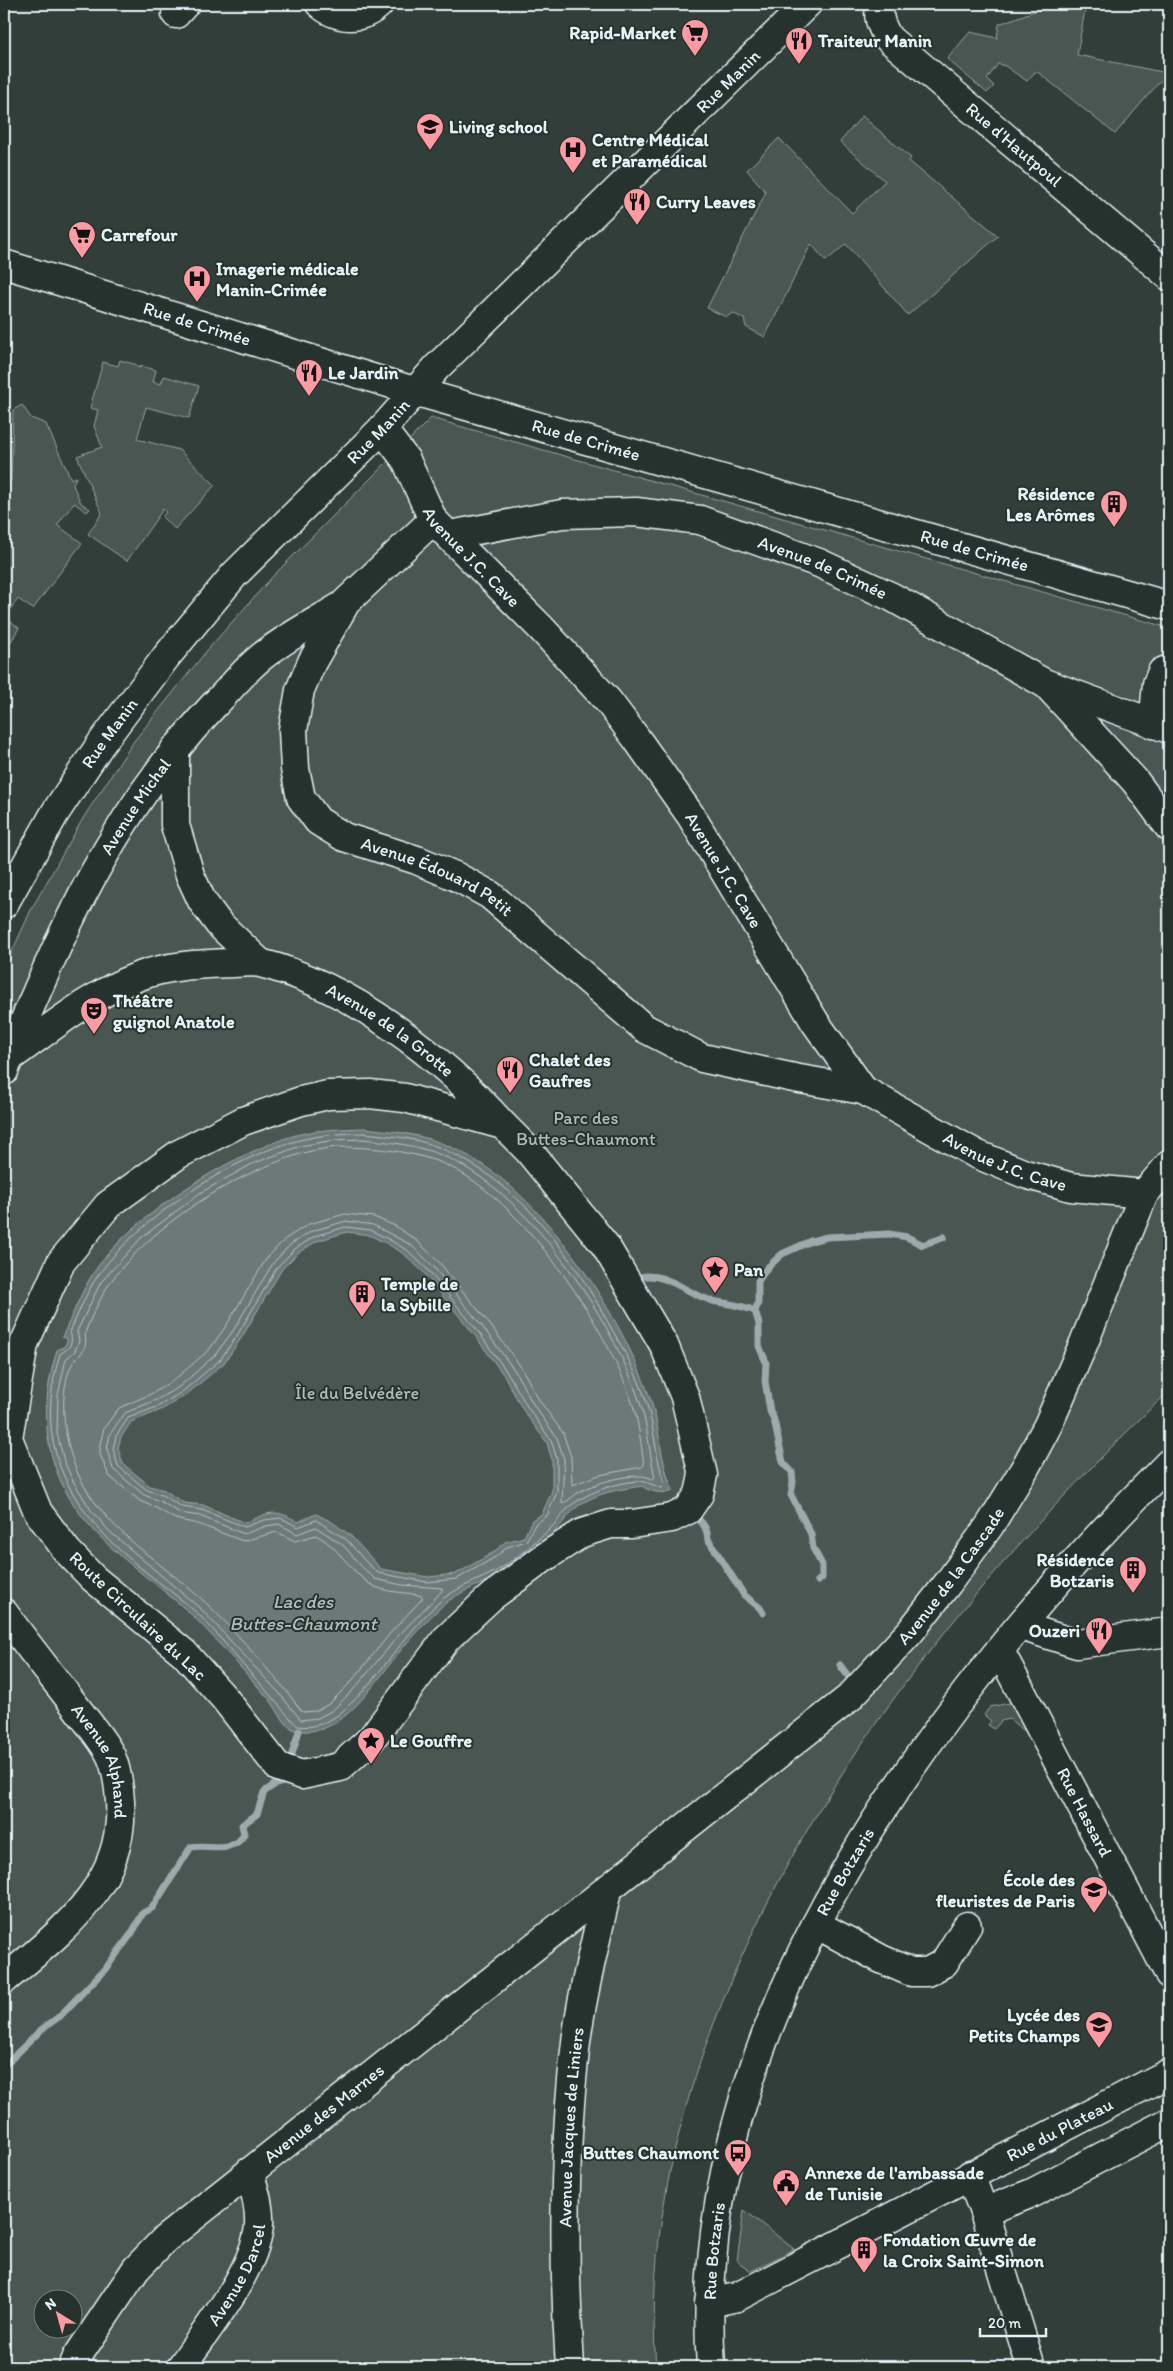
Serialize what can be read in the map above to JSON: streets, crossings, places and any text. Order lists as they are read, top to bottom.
{
  "streets": {
    "street": [
      "Rue Manin",
      "Rue d'Hautpoul",
      "Rue de Crimée",
      "Avenue J.C. Cave",
      "Avenue de Crimée",
      "Avenue Michal",
      "Avenue Édouard Petit",
      "Avenue de la Grotte",
      "Avenue de la Cascade",
      "Route Circulaire du Lac",
      "Avenue Alphand",
      "Rue Hassard",
      "Rue Botzaris",
      "Avenue des Marnes",
      "Avenue Jacques de Liniers",
      "Rue du Plateau",
      "Avenue Darcel"
    ]
  },
  "crossings": [
    ["Rue Manin", "Rue de Crimée"],
    ["Rue Manin", "Avenue J.C. Cave"],
    ["Avenue J.C. Cave", "Avenue de Crimée"],
    ["Avenue J.C. Cave", "Avenue Édouard Petit"],
    ["Avenue J.C. Cave", "Avenue de la Cascade"],
    ["Avenue de Crimée", "Avenue Édouard Petit"],
    ["Avenue Michal", "Avenue Édouard Petit"],
    ["Avenue Michal", "Avenue de la Grotte"],
    ["Avenue de la Grotte", "Route Circulaire du Lac"],
    ["Avenue de la Cascade", "Avenue des Marnes"],
    ["Avenue de la Cascade", "Avenue Jacques de Liniers"],
    ["Rue Hassard", "Rue Botzaris"],
    ["Rue Botzaris", "Rue du Plateau"],
    ["Avenue des Marnes", "Avenue Jacques de Liniers"],
    ["Avenue des Marnes", "Avenue Darcel"]
  ],
  "water": ["Lac des Buttes-Chaumont"],
  "parks": ["Parc des Buttes-Chaumont", "Île du Belvédère"],
  "places": {
    "supermarket": ["Rapid-Market", "Carrefour"],
    "restaurant": [
      "Traiteur Manin",
      "Curry Leaves",
      "Le Jardin",
      "Chalet des Gaufres",
      "Ouzeri"
    ],
    "school or university": ["Living school", "École des fleuristes de Paris", "Lycée des Petits Champs"],
    "hospital": ["Centre Médical et Paramédical", "Imagerie médicale Manin-Crimée"],
    "building": [
      "Résidence Les Arômes",
      "Temple de la Sybille",
      "Résidence Botzaris",
      "Fondation Œuvre de la Croix Saint-Simon"
    ],
    "theatre": ["Théâtre guignol Anatole"],
    "place": ["Pan", "Le Gouffre"],
    "bus stop": ["Buttes Chaumont"],
    "public building": ["Annexe de l'ambassade de Tunisie"]
  },
  "scale_bar": "20 m",
  "north": "top left"
}
